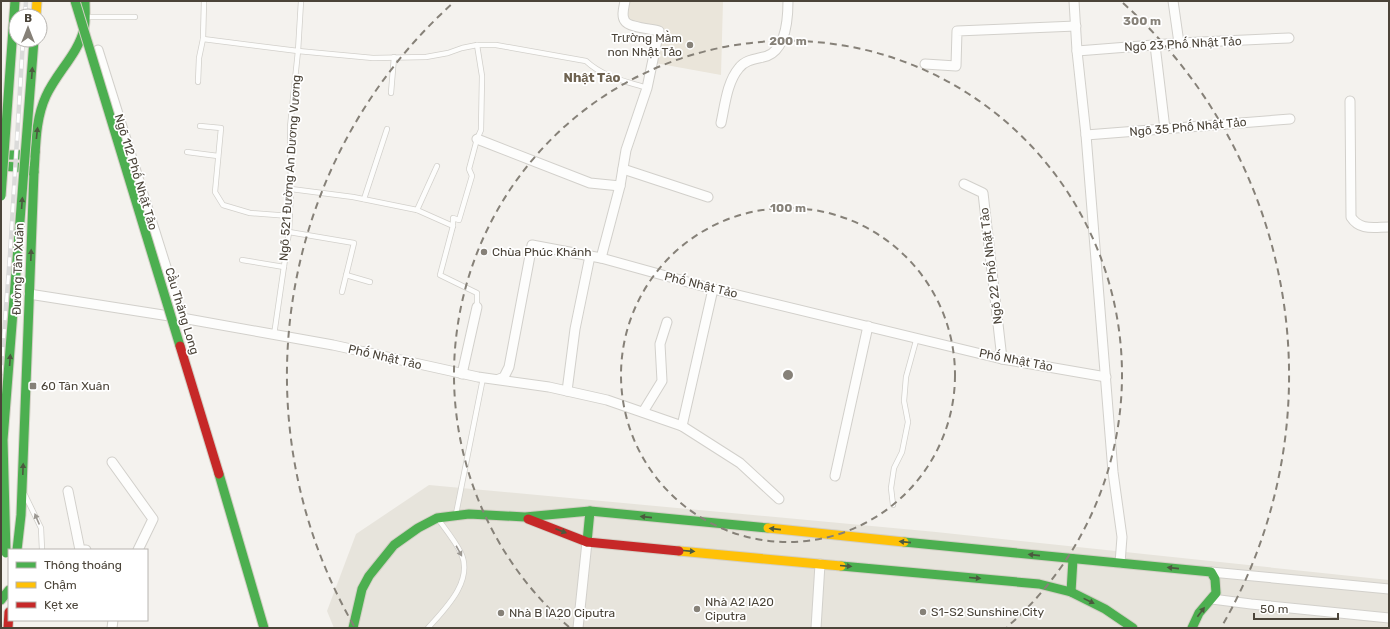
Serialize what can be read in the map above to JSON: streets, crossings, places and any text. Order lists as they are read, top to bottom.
{
  "streets": {
    "main road": ["Đường Tân Xuân", "Cầu Thăng Long"],
    "street": [
      "Ngõ 23 Phố Nhật Tảo",
      "Ngõ 35 Phố Nhật Tảo",
      "Ngõ 112 Phố Nhật Tảo",
      "Ngõ 22 Phố Nhật Tảo",
      "Phố Nhật Tảo"
    ],
    "lane": ["Ngõ 521 Đường An Dương Vương"]
  },
  "crossings": [
    ["Ngõ 521 Đường An Dương Vương", "Phố Nhật Tảo"],
    ["Ngõ 112 Phố Nhật Tảo", "Đường Tân Xuân"],
    ["Ngõ 112 Phố Nhật Tảo", "Phố Nhật Tảo"],
    ["Ngõ 22 Phố Nhật Tảo", "Phố Nhật Tảo"],
    ["Đường Tân Xuân", "Phố Nhật Tảo"]
  ],
  "districts": ["Nhật Tảo"],
  "places": {
    "other": [
      "Trường Mầm non Nhật Tảo",
      "Chùa Phúc Khánh",
      "Nhà A2 IA20 Ciputra",
      "S1-S2 Sunshine City",
      "Nhà B IA20 Ciputra"
    ],
    "transit": ["60 Tân Xuân"]
  },
  "legend": ["Thông thoáng", "Chậm", "Kẹt xe"],
  "scale_bar": "50 m",
  "north": "top",
  "rings": ["300 m", "200 m", "100 m"]
}
